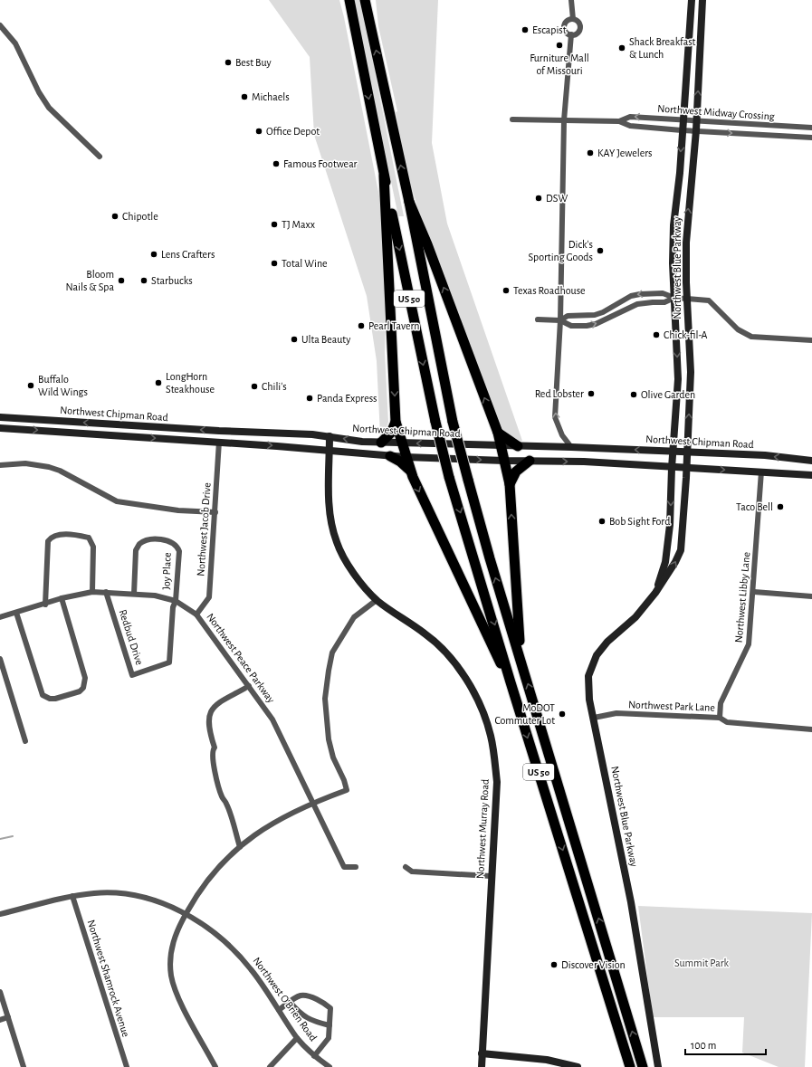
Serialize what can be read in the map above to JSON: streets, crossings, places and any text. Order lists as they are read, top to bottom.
{
  "streets": {
    "highway": ["US 50"],
    "street": [
      "Northwest Midway Crossing",
      "Northwest Blue Parkway",
      "Northwest Chipman Road",
      "Northwest Jacob Drive",
      "Joy Place",
      "Northwest Libby Lane",
      "Redbud Drive",
      "Northwest Peace Parkway",
      "Northwest Park Lane",
      "Northwest Murray Road",
      "Northwest Shamrock Avenue",
      "Northwest O'Brien Road"
    ]
  },
  "crossings": [
    ["Northwest Midway Crossing", "Northwest Blue Parkway"],
    ["Northwest Blue Parkway", "Northwest Chipman Road"],
    ["Northwest Blue Parkway", "Northwest Park Lane"],
    ["Northwest Chipman Road", "Northwest Jacob Drive"],
    ["Northwest Chipman Road", "Northwest Libby Lane"],
    ["Northwest Chipman Road", "Northwest Murray Road"],
    ["Northwest Jacob Drive", "Northwest Peace Parkway"],
    ["Joy Place", "Redbud Drive"],
    ["Joy Place", "Northwest Peace Parkway"],
    ["Northwest Libby Lane", "Northwest Park Lane"],
    ["Redbud Drive", "Northwest Peace Parkway"],
    ["Northwest Shamrock Avenue", "Northwest O'Brien Road"]
  ],
  "parks": ["Summit Park"],
  "places": [
    "Escapist",
    "Furniture Mall of Missouri",
    "Shack Breakfast & Lunch",
    "Best Buy",
    "Michaels",
    "Office Depot",
    "KAY Jewelers",
    "Famous Footwear",
    "DSW",
    "Chipotle",
    "TJ Maxx",
    "Dick's Sporting Goods",
    "Lens Crafters",
    "Total Wine",
    "Bloom Nails & Spa",
    "Starbucks",
    "Texas Roadhouse",
    "Pearl Tavern",
    "Chick-fil-A",
    "Ulta Beauty",
    "LongHorn Steakhouse",
    "Buffalo Wild Wings",
    "Chili's",
    "Red Lobster",
    "Olive Garden",
    "Panda Express",
    "Taco Bell",
    "Bob Sight Ford",
    "MoDOT Commuter Lot",
    "Discover Vision"
  ],
  "scale_bar": "100 m"
}
